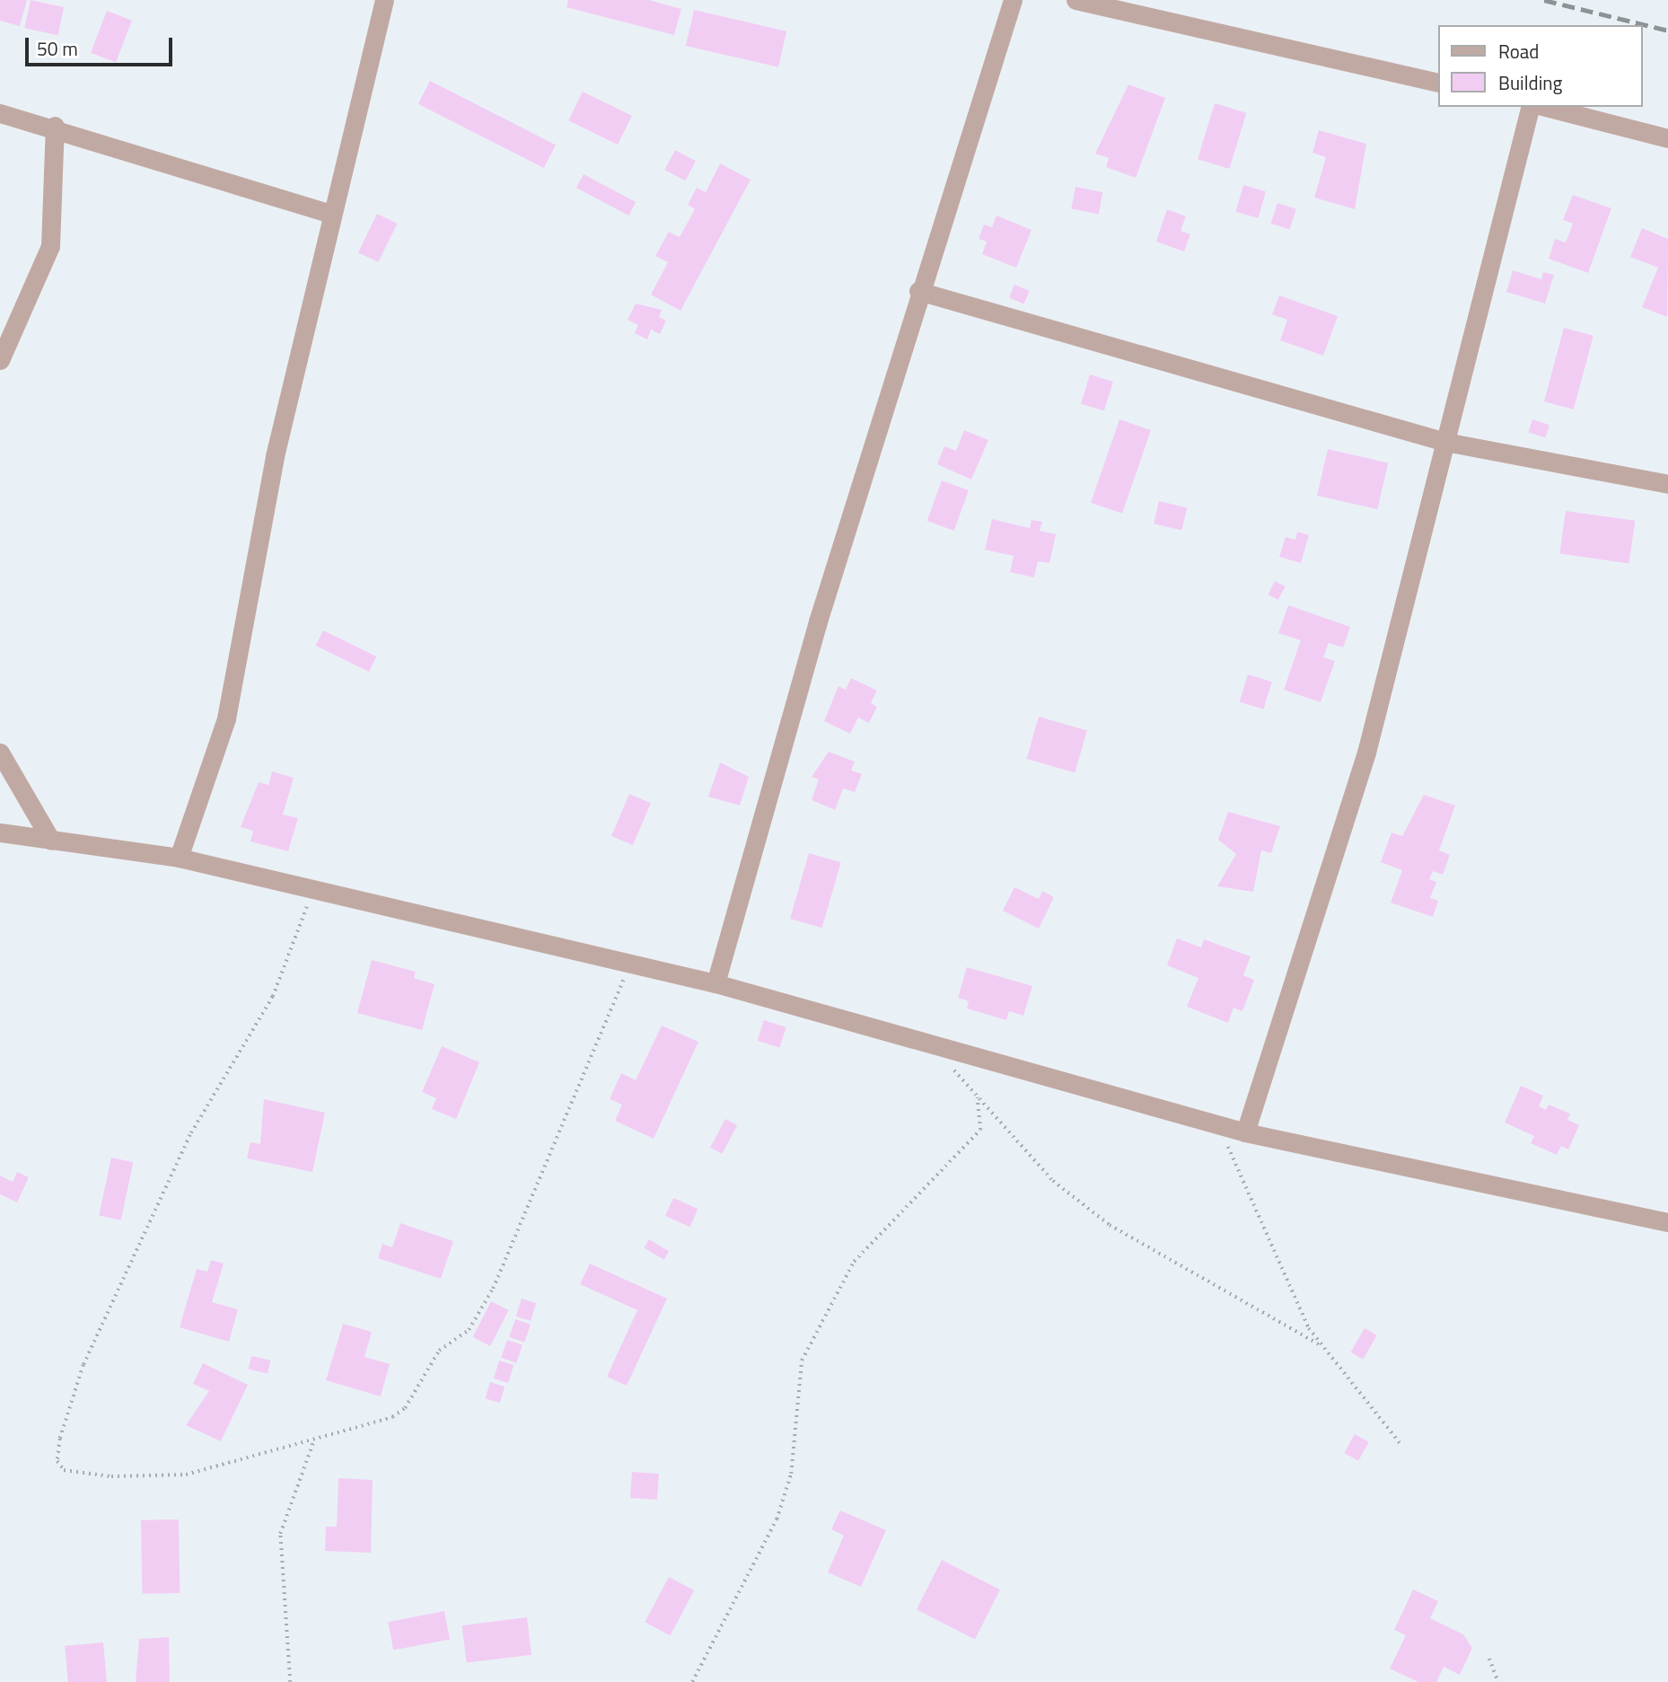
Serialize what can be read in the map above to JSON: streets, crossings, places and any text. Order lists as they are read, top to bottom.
{
  "legend": ["Road", "Building"],
  "scale_bar": "50 m"
}
